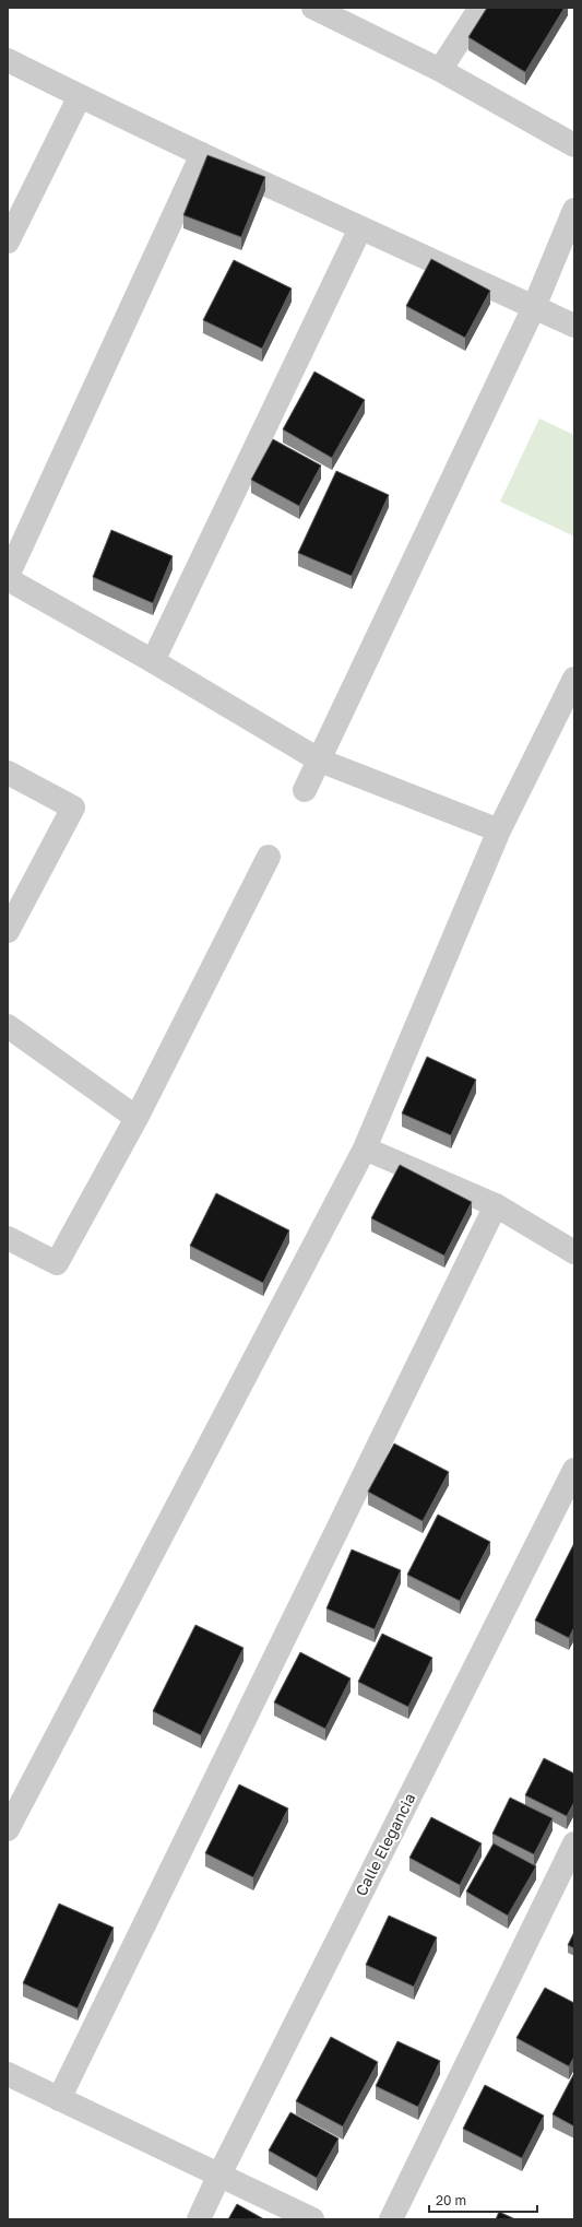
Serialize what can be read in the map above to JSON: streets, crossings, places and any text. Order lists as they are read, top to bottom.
{
  "streets": {
    "street": ["Calle Elegancia"]
  },
  "scale_bar": "20 m"
}
